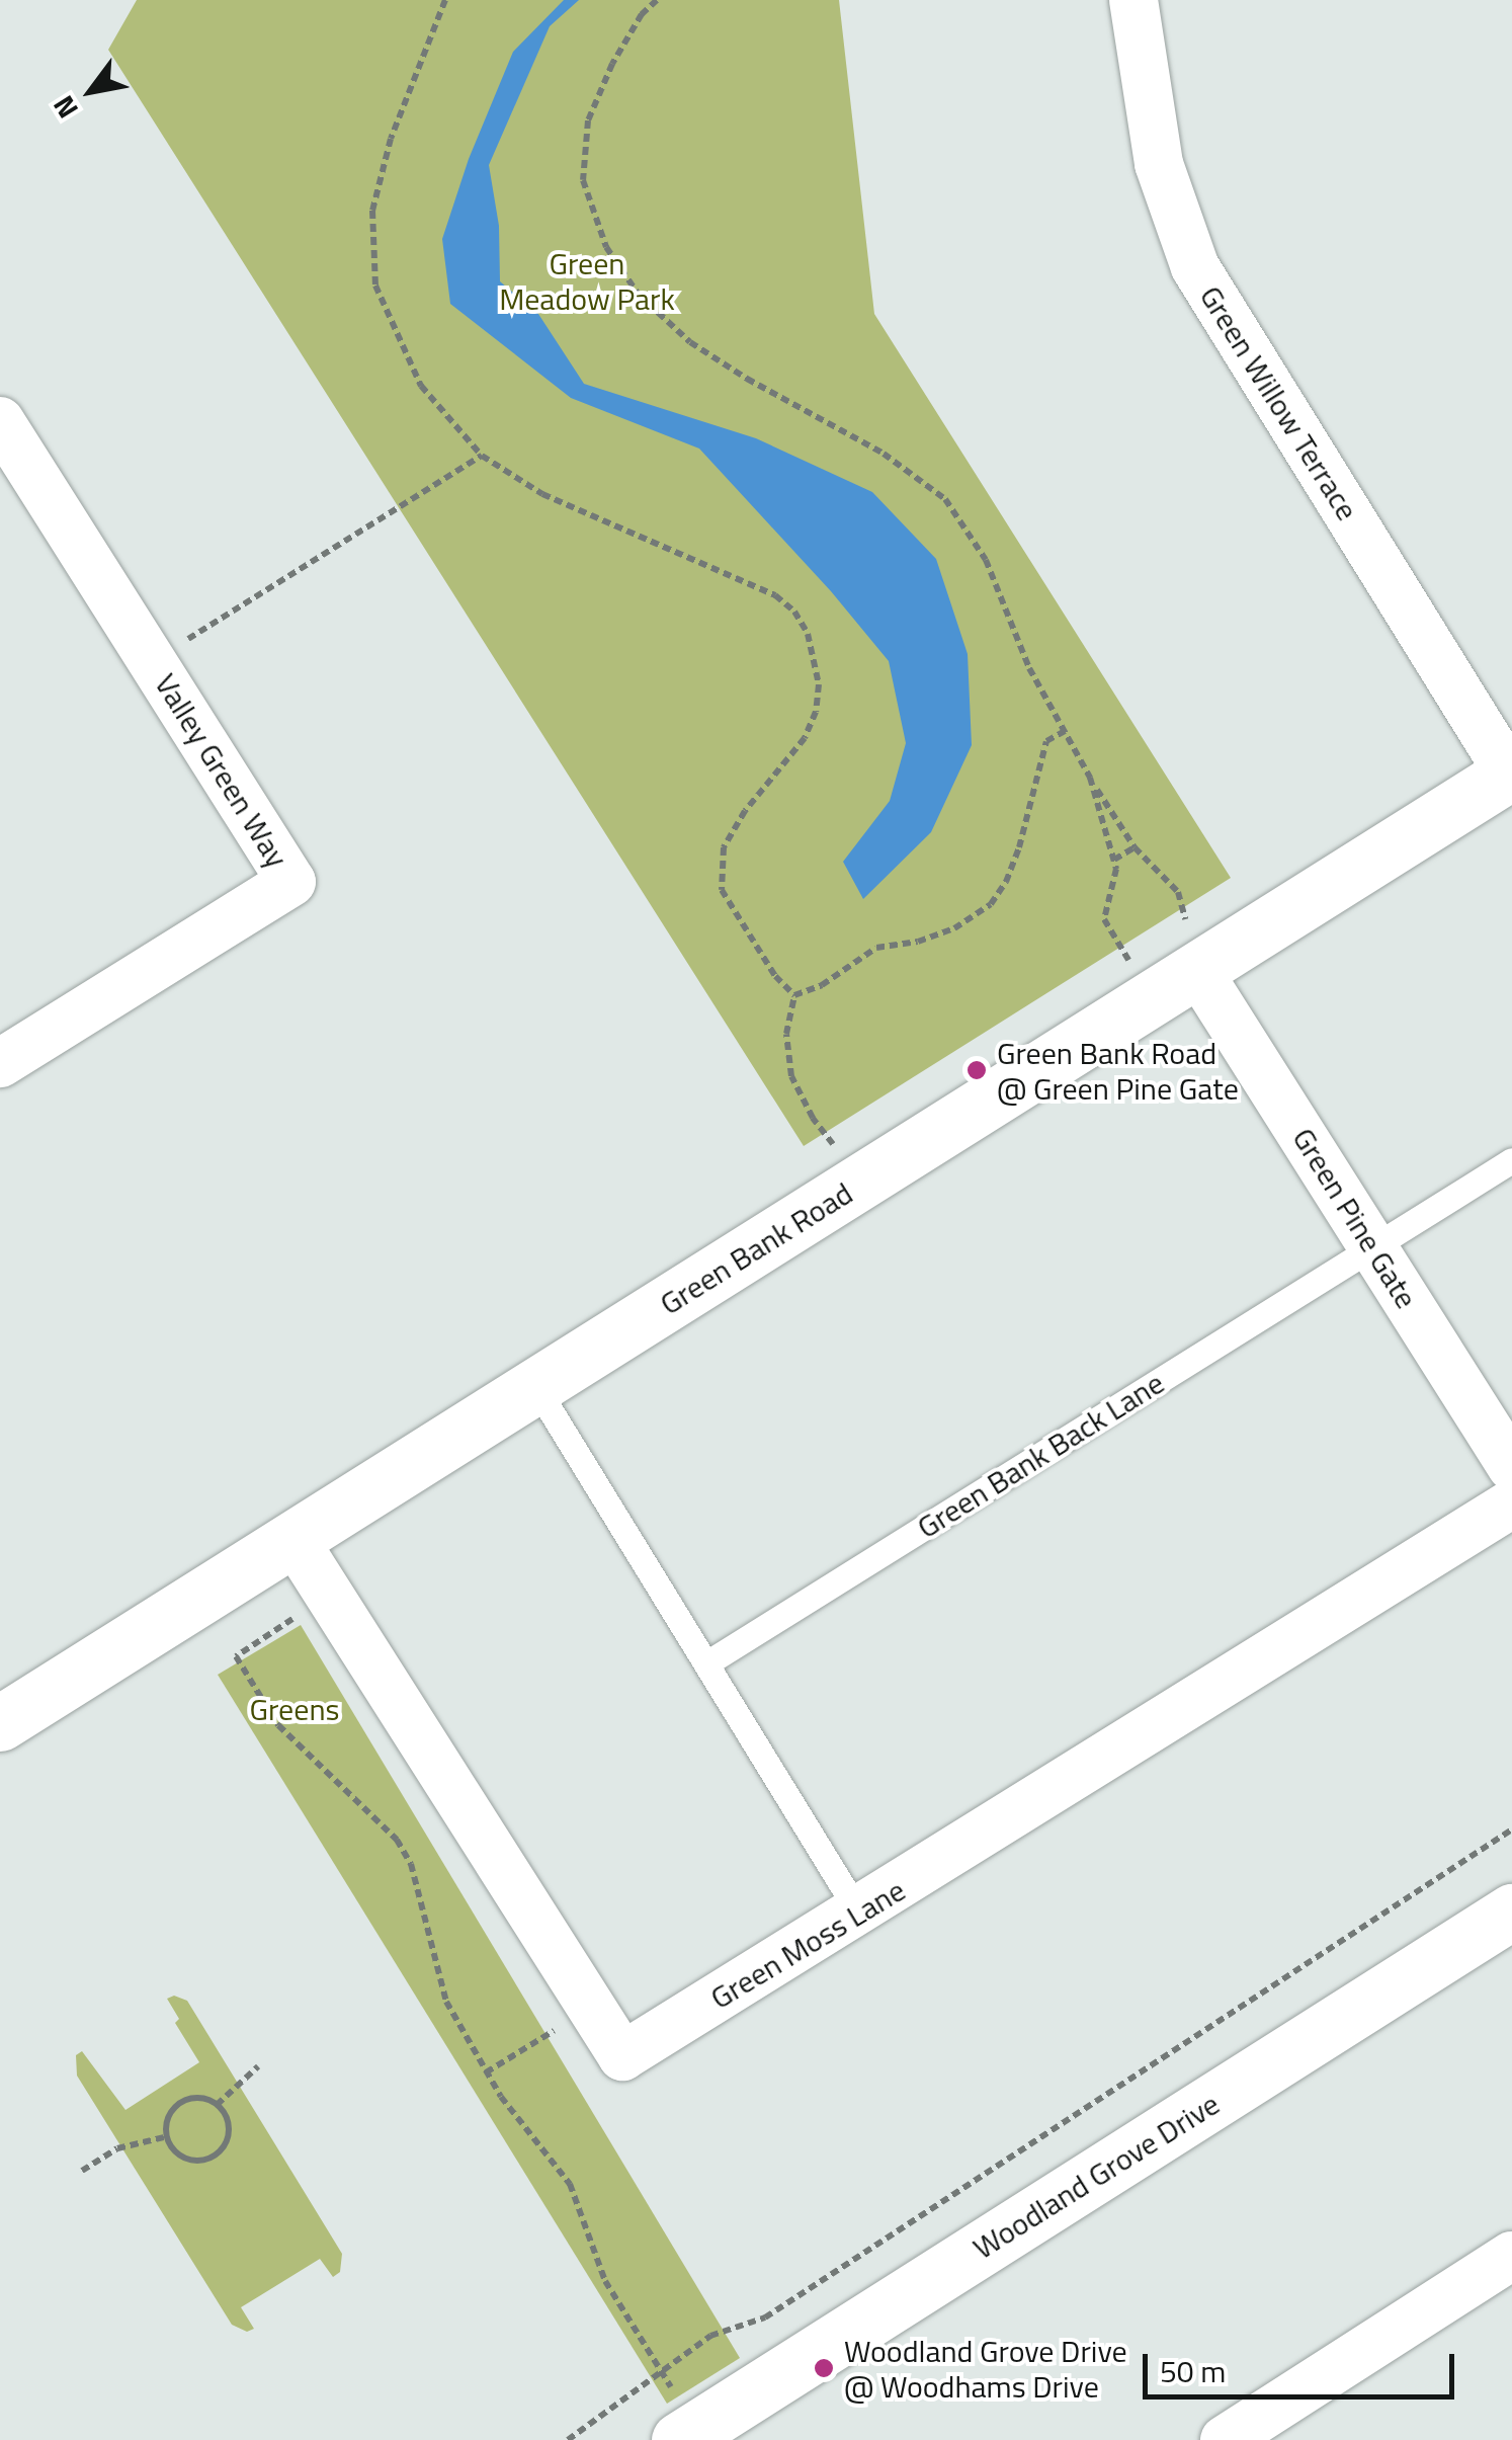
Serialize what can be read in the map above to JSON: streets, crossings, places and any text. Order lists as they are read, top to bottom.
{
  "streets": {
    "street": [
      "Green Willow Terrace",
      "Valley Green Way",
      "Green Pine Gate",
      "Green Bank Road",
      "Green Moss Lane",
      "Woodland Grove Drive"
    ],
    "lane": ["Green Bank Back Lane"]
  },
  "crossings": [
    ["Green Willow Terrace", "Green Bank Road"],
    ["Green Pine Gate", "Green Bank Road"],
    ["Green Pine Gate", "Green Bank Back Lane"],
    ["Green Bank Road", "Green Moss Lane"]
  ],
  "parks": ["Green Meadow Park", "Greens"],
  "places": ["Green Bank Road @ Green Pine Gate", "Woodland Grove Drive @ Woodhams Drive"],
  "scale_bar": "50 m",
  "north": "bottom left"
}
